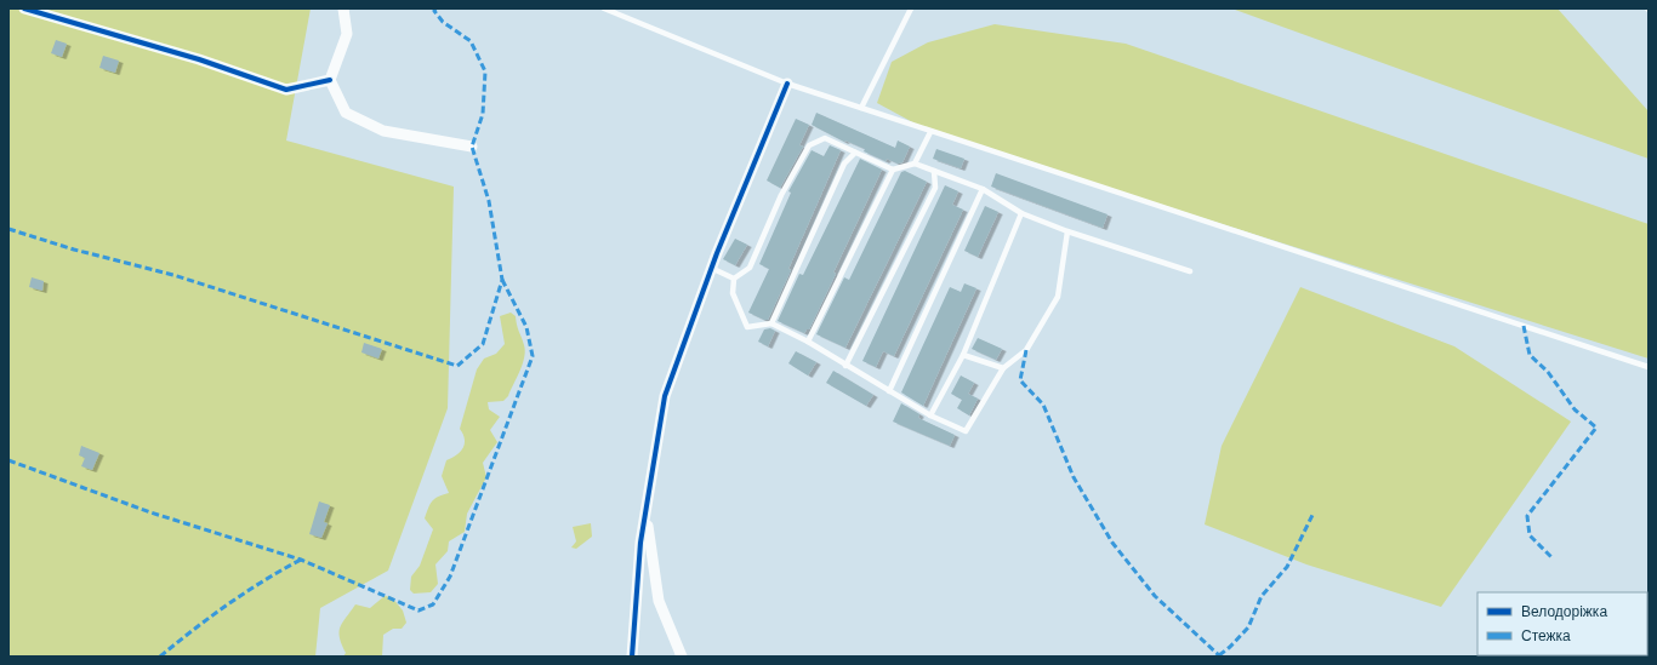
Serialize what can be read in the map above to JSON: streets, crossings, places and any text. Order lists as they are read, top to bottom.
{
  "legend": ["Велодоріжка", "Стежка"]
}
